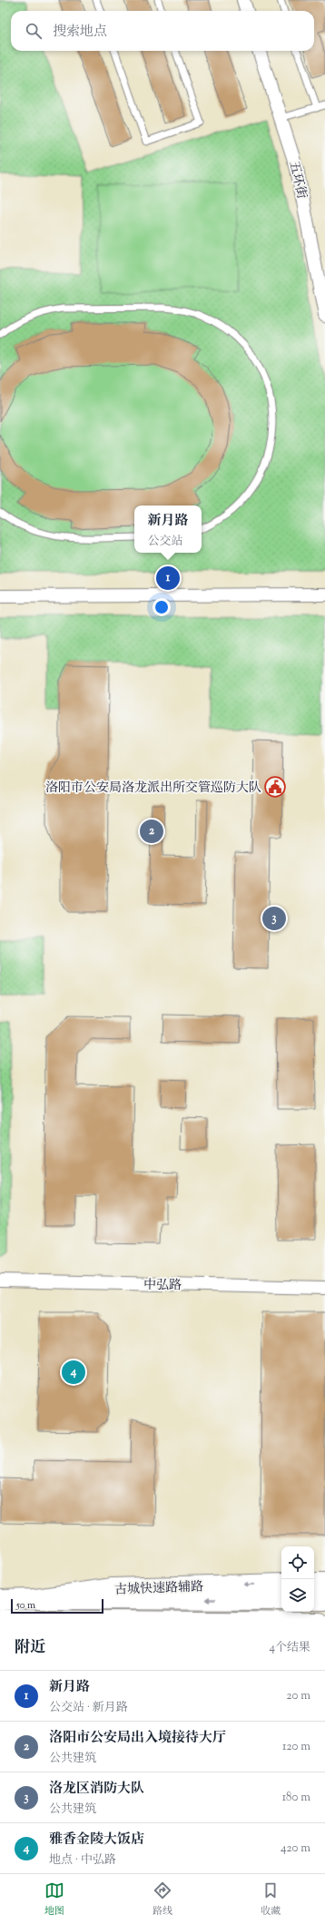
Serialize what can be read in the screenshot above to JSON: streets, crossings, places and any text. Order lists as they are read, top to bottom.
{
  "streets": {
    "main road": ["古城快速路辅路"],
    "street": ["五环街", "中弘路"]
  },
  "places": {
    "public building": ["洛阳市公安局洛龙派出所交管巡防大队"]
  },
  "scale_bar": "50 m",
  "page": {
    "search": "搜索地点",
    "popup": ["新月路", "公交站"],
    "pins": [
      "1",
      "2",
      "3",
      "4"
    ],
    "scale": "50 m",
    "heading": ["附近", "4个结果"],
    "list": [
      {
        "mark": "1",
        "name": "新月路",
        "note": "公交站 · 新月路",
        "value": "20 m"
      },
      {
        "mark": "2",
        "name": "洛阳市公安局出入境接待大厅",
        "note": "公共建筑",
        "value": "120 m"
      },
      {
        "mark": "3",
        "name": "洛龙区消防大队",
        "note": "公共建筑",
        "value": "180 m"
      },
      {
        "mark": "4",
        "name": "雅香金陵大饭店",
        "note": "地点 · 中弘路",
        "value": "420 m"
      }
    ],
    "nav": ["地图", "路线", "收藏"]
  }
}
